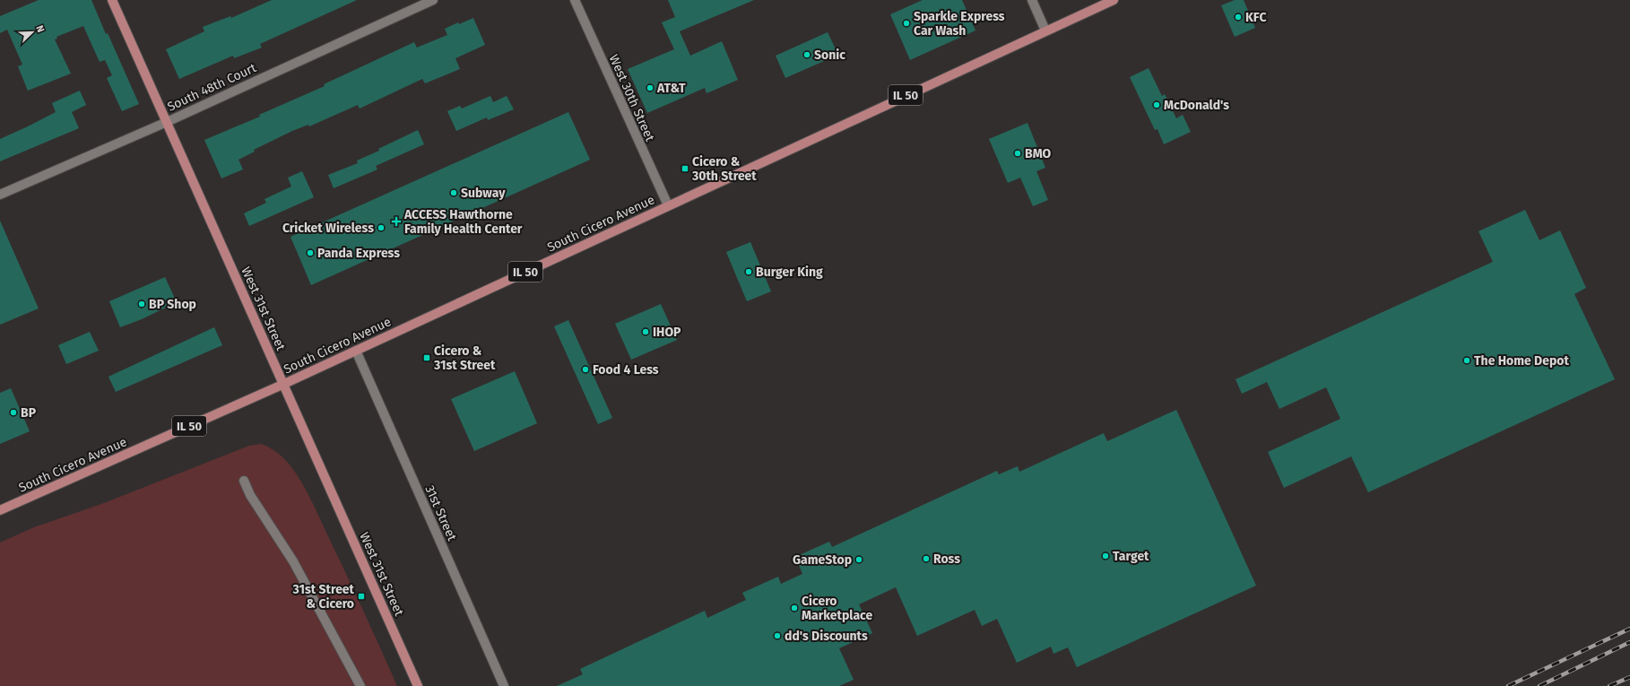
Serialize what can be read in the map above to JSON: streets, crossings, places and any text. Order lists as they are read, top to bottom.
{
  "streets": {
    "main road": ["IL 50", "South Cicero Avenue", "West 31st Street"],
    "street": ["South 48th Court", "West 30th Street", "31st Street"]
  },
  "crossings": [
    ["South 48th Court", "West 31st Street"],
    ["West 30th Street", "South Cicero Avenue"],
    ["South Cicero Avenue", "West 31st Street"],
    ["South Cicero Avenue", "31st Street"]
  ],
  "places": {
    "other": [
      "KFC",
      "Sparkle Express Car Wash",
      "Sonic",
      "AT&T",
      "McDonald's",
      "BMO",
      "Subway",
      "Cricket Wireless",
      "Panda Express",
      "Burger King",
      "BP Shop",
      "IHOP",
      "The Home Depot",
      "Food 4 Less",
      "BP",
      "Target",
      "Ross",
      "GameStop",
      "Cicero Marketplace",
      "dd's Discounts"
    ],
    "transit": ["Cicero & 30th Street", "Cicero & 31st Street", "31st Street & Cicero"],
    "health": ["ACCESS Hawthorne Family Health Center"]
  },
  "north": "top right"
}
